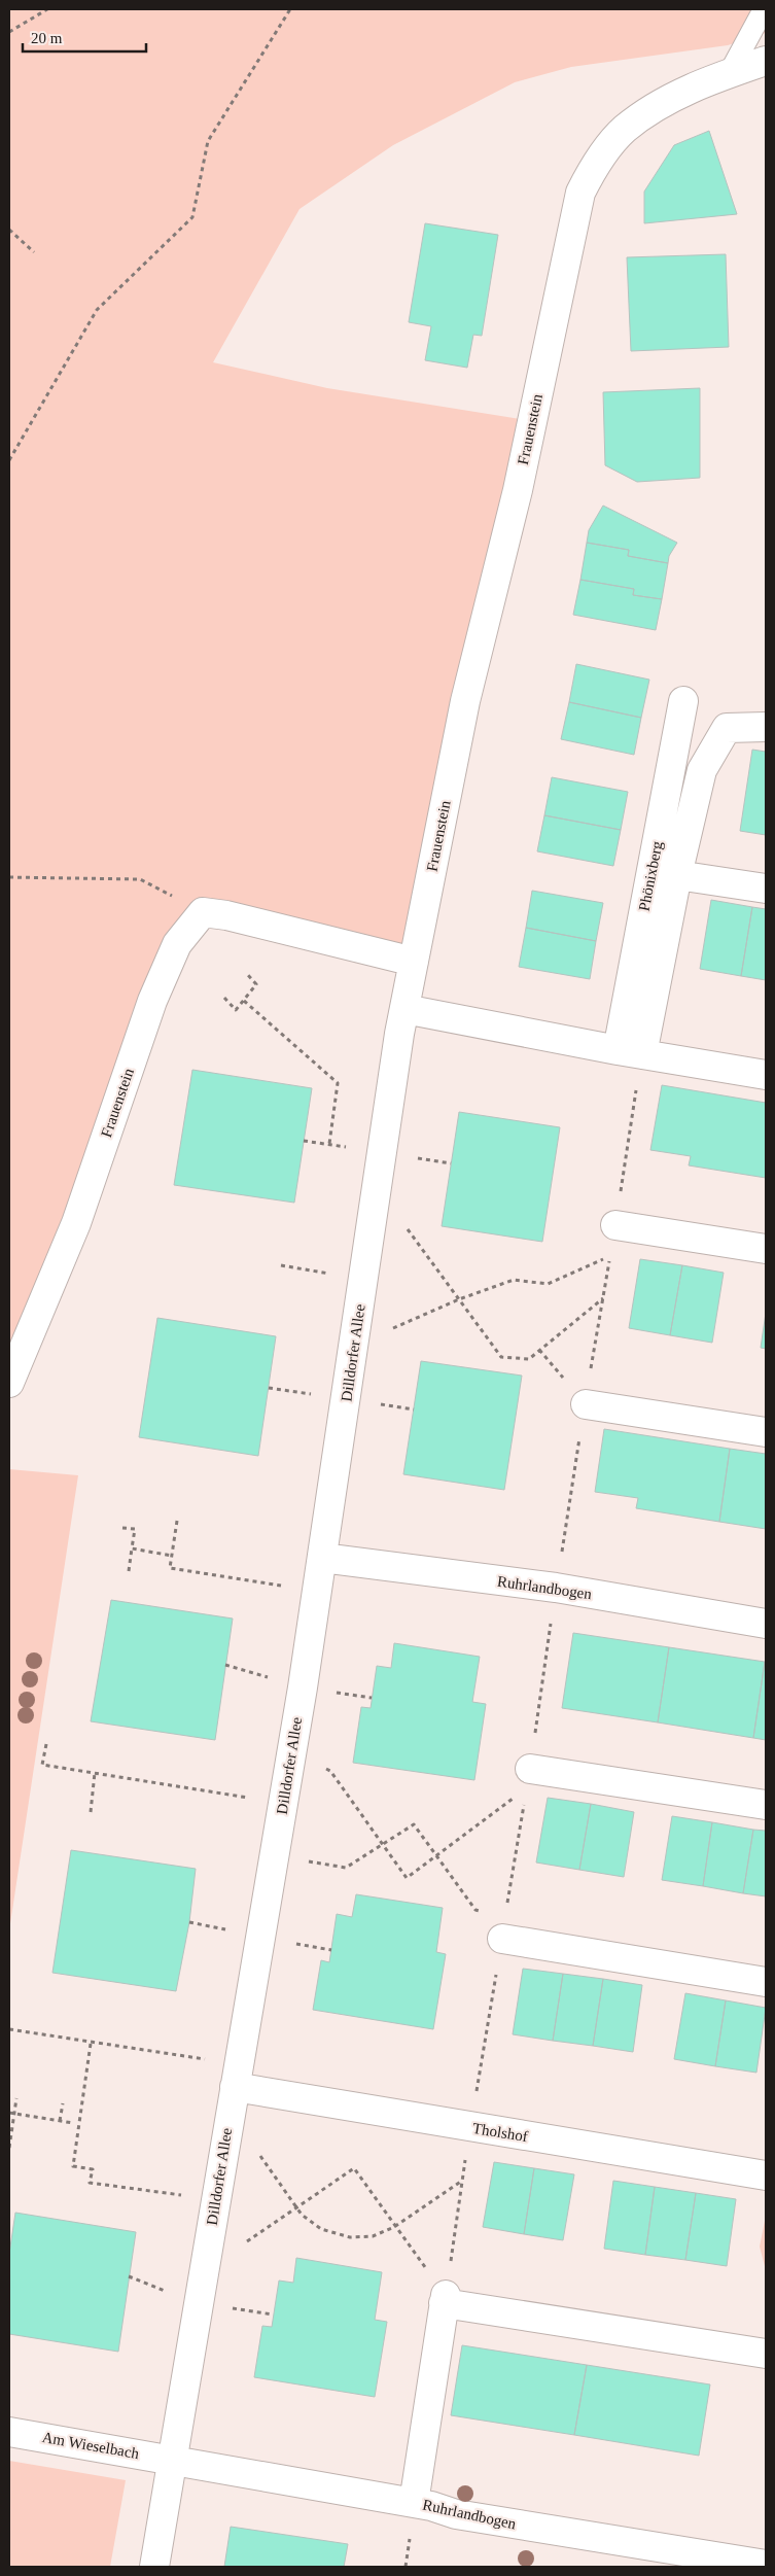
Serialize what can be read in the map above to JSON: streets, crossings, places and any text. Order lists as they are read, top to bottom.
{
  "streets": {
    "street": [
      "Frauenstein",
      "Phönixberg",
      "Dilldorfer Allee",
      "Ruhrlandbogen",
      "Tholshof",
      "Am Wieselbach"
    ]
  },
  "crossings": [
    ["Frauenstein", "Dilldorfer Allee"],
    ["Dilldorfer Allee", "Ruhrlandbogen"],
    ["Dilldorfer Allee", "Tholshof"],
    ["Dilldorfer Allee", "Am Wieselbach"],
    ["Ruhrlandbogen", "Am Wieselbach"]
  ],
  "scale_bar": "20 m"
}
